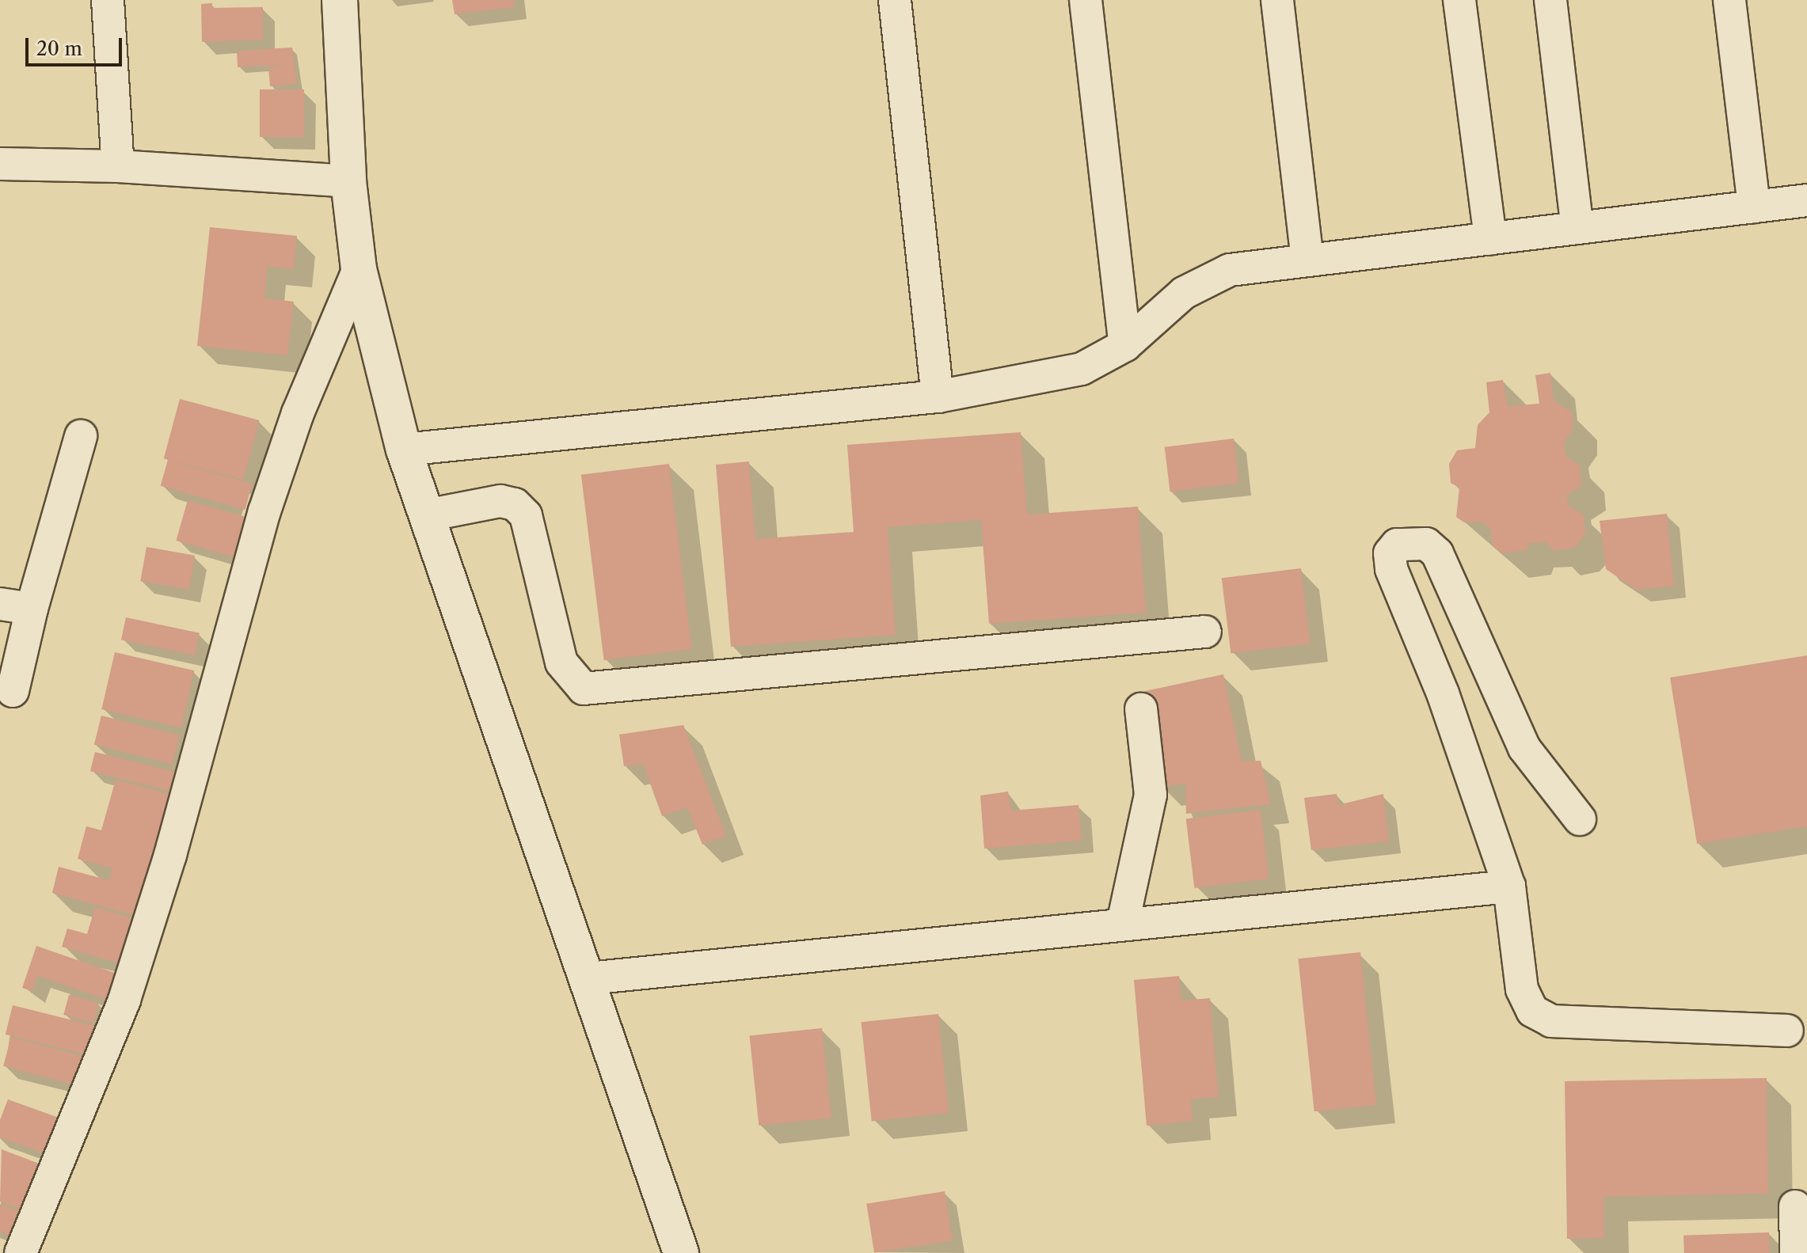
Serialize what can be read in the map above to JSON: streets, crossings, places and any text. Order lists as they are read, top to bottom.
{
  "scale_bar": "20 m"
}
